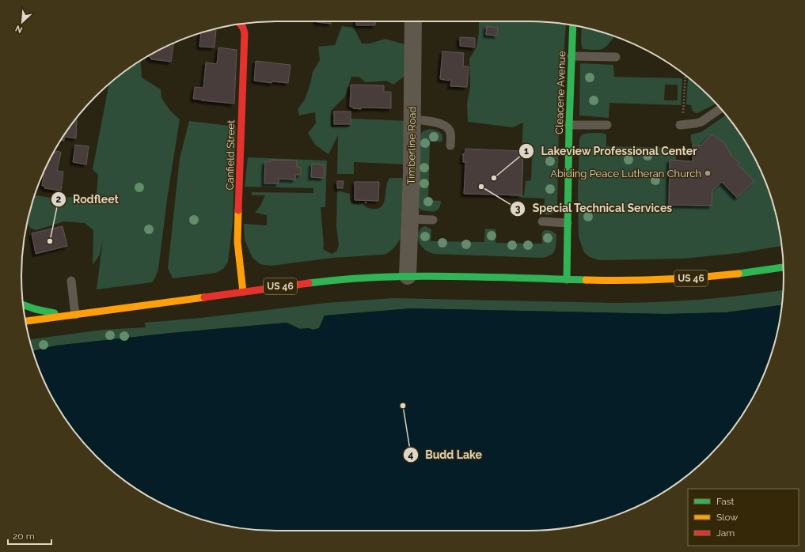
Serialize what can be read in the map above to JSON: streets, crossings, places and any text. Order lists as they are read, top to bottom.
{
  "streets": {
    "main road": ["Cleacene Avenue", "Canfield Street", "US 46"],
    "street": ["Timberline Road"]
  },
  "crossings": [
    ["Cleacene Avenue", "US 46"],
    ["Timberline Road", "US 46"],
    ["Canfield Street", "US 46"]
  ],
  "places": [
    "Abiding Peace Lutheran Church",
    "Lakeview Professional Center",
    "Special Technical Services",
    "Rodfleet",
    "Budd Lake"
  ],
  "legend": ["Fast", "Slow", "Jam"],
  "scale_bar": "20 m",
  "north": "bottom left"
}
